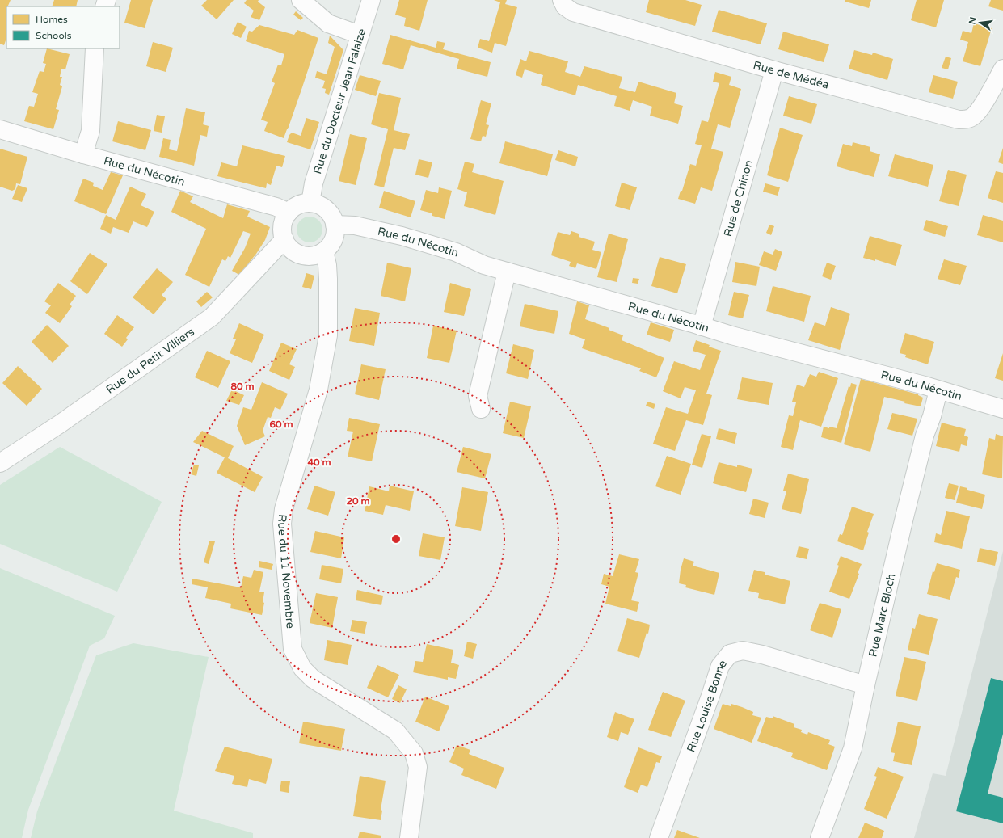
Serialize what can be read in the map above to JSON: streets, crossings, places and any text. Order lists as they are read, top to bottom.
{
  "streets": {
    "street": [
      "Rue de Médéa",
      "Rue du Docteur Jean Falaize",
      "Rue du Nécotin",
      "Rue de Chinon",
      "Rue du Petit Villiers",
      "Rue du 11 Novembre",
      "Rue Marc Bloch",
      "Rue Louise Bonne"
    ]
  },
  "crossings": [
    ["Rue de Médéa", "Rue de Chinon"],
    ["Rue du Docteur Jean Falaize", "Rue du Nécotin"],
    ["Rue du Docteur Jean Falaize", "Rue du Petit Villiers"],
    ["Rue du Docteur Jean Falaize", "Rue du 11 Novembre"],
    ["Rue du Nécotin", "Rue de Chinon"],
    ["Rue du Nécotin", "Rue du Petit Villiers"],
    ["Rue du Nécotin", "Rue du 11 Novembre"],
    ["Rue du Nécotin", "Rue Marc Bloch"],
    ["Rue du Petit Villiers", "Rue du 11 Novembre"],
    ["Rue Marc Bloch", "Rue Louise Bonne"]
  ],
  "legend": ["Homes", "Schools"],
  "north": "left",
  "rings": [
    "80 m",
    "60 m",
    "40 m",
    "20 m"
  ]
}
